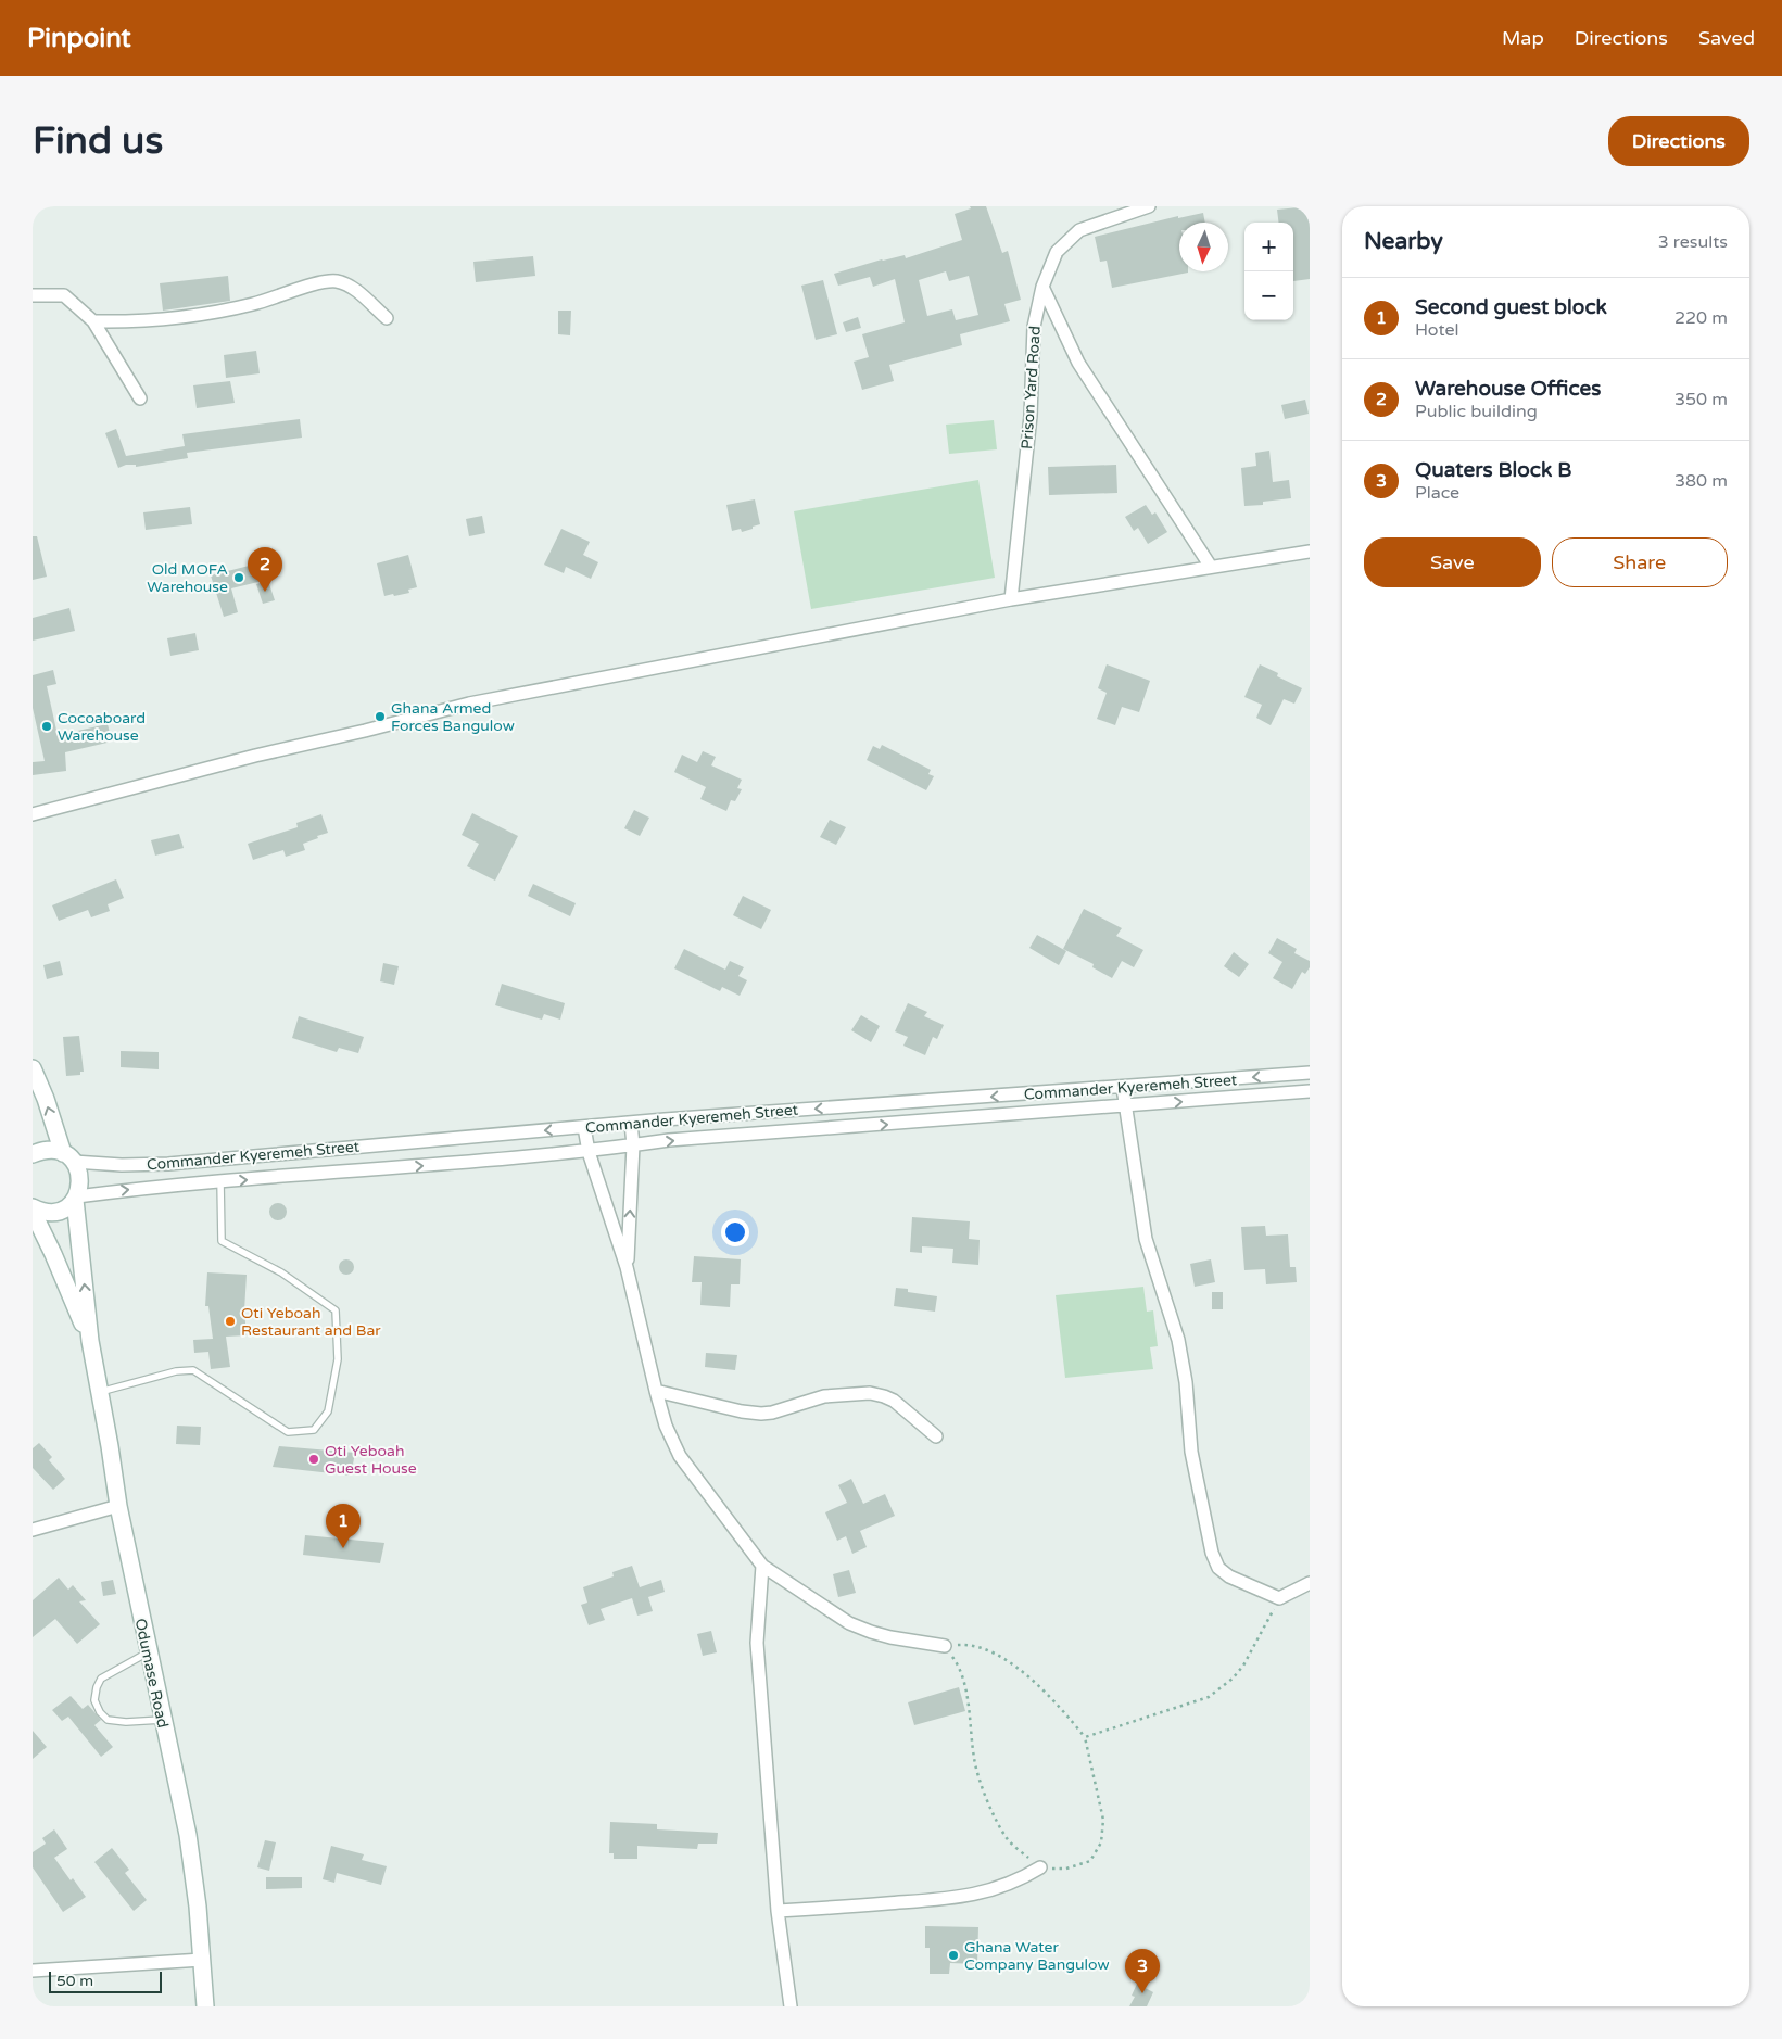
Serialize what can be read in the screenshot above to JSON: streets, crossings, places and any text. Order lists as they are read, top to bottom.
{
  "streets": {
    "main road": ["Odumase Road"],
    "street": ["Prison Yard Road", "Commander Kyeremeh Street"]
  },
  "crossings": [
    ["Commander Kyeremeh Street", "Odumase Road"]
  ],
  "places": [
    "Old MOFA Warehouse",
    "Ghana Armed Forces Bangulow",
    "Cocoaboard Warehouse",
    "Oti Yeboah Restaurant and Bar",
    "Oti Yeboah Guest House",
    "Ghana Water Company Bangulow"
  ],
  "scale_bar": "50 m",
  "north": "bottom",
  "page": {
    "header": "Pinpoint",
    "nav": ["Map", "Directions", "Saved"],
    "buttons": [
      "Directions",
      ["Save", "Share"]
    ],
    "title": "Find us",
    "heading": ["Nearby", "3 results"],
    "map_buttons": ["+", "−"],
    "list": [
      {
        "mark": "1",
        "name": "Second guest block",
        "note": "Hotel",
        "value": "220 m"
      },
      {
        "mark": "2",
        "name": "Warehouse Offices",
        "note": "Public building",
        "value": "350 m"
      },
      {
        "mark": "3",
        "name": "Quaters Block B",
        "note": "Place",
        "value": "380 m"
      }
    ],
    "pins": ["2", "1", "3"],
    "scale": "50 m"
  }
}
